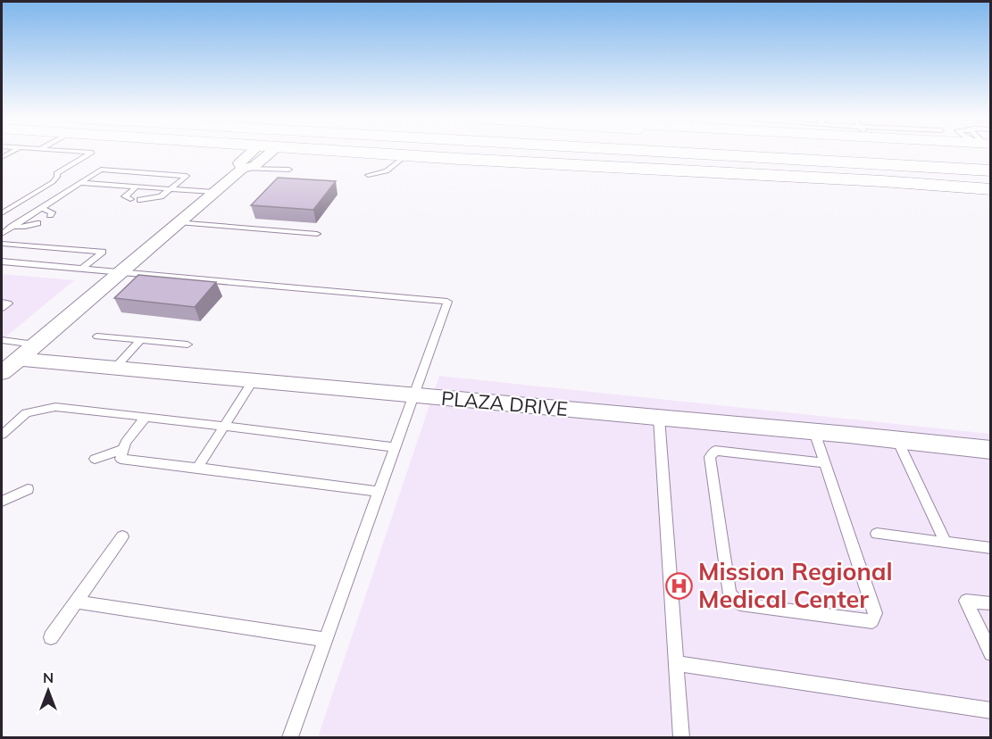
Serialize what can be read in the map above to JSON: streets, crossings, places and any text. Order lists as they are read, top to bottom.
{
  "streets": {
    "street": ["PLAZA DRIVE"]
  },
  "places": {
    "hospital": ["Mission Regional Medical Center"]
  },
  "north": "top"
}
